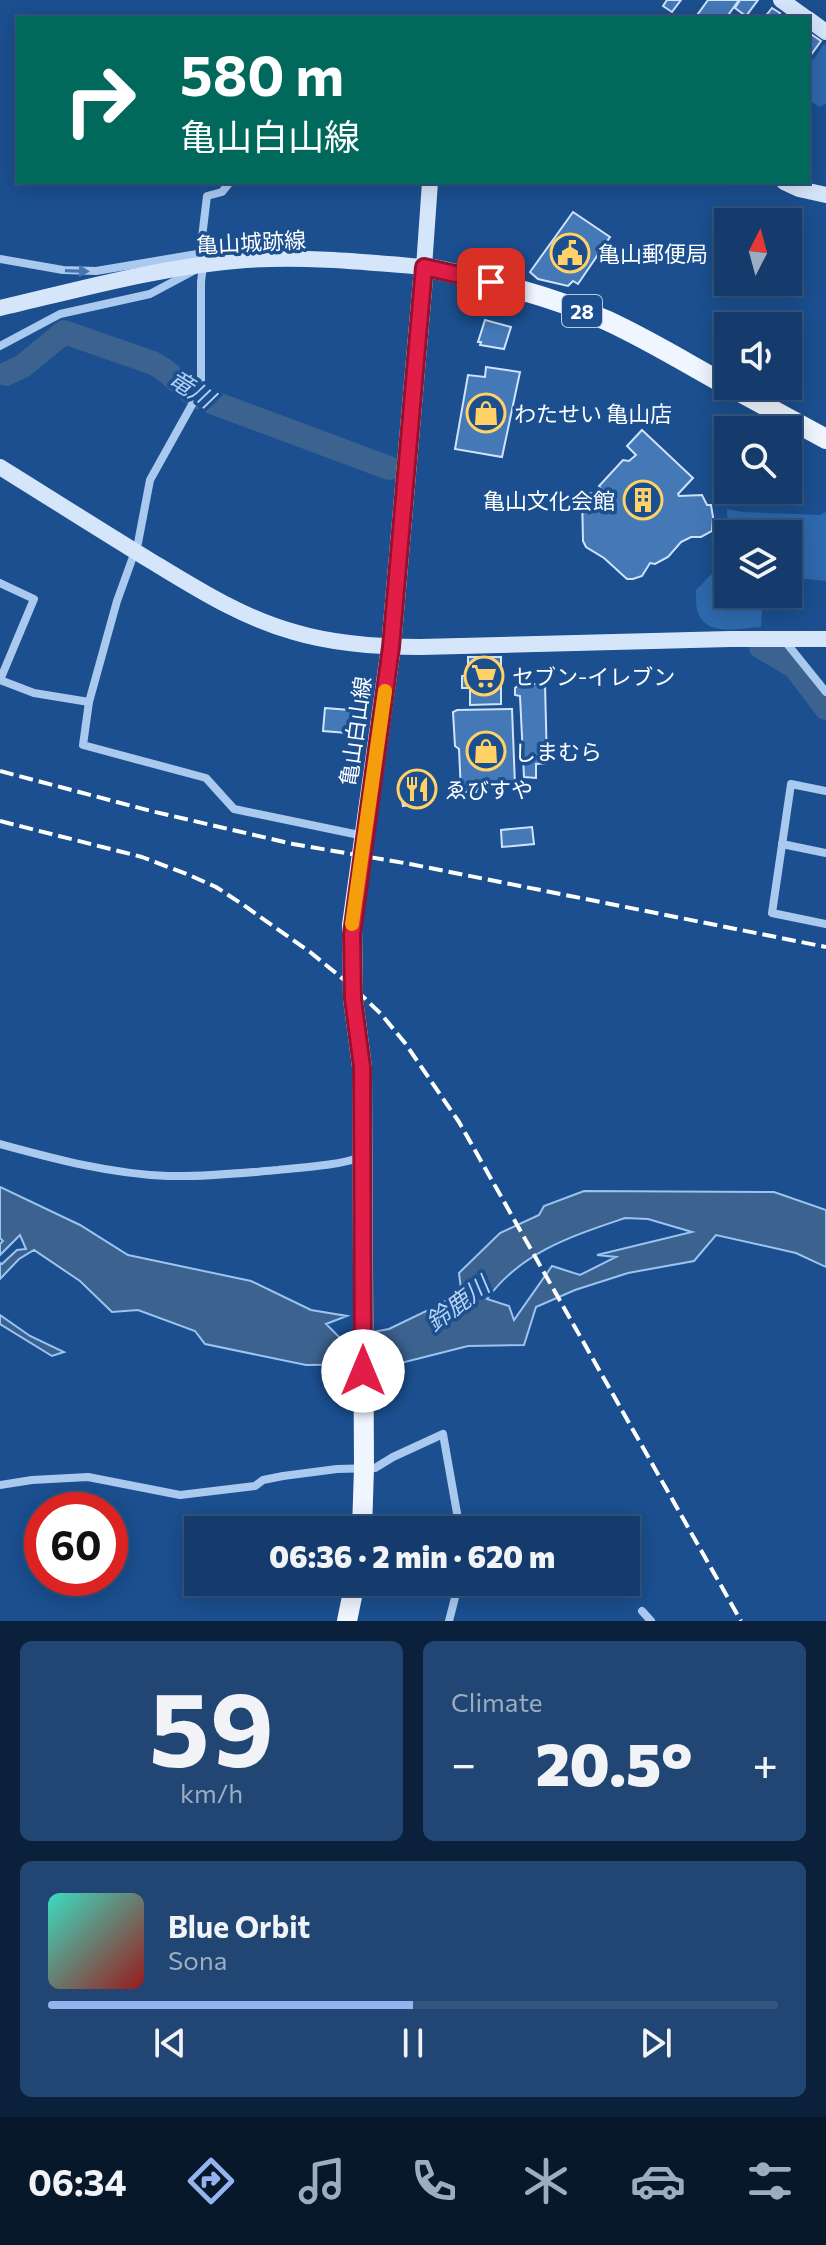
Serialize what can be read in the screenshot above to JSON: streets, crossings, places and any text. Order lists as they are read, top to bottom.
{
  "streets": {
    "main road": ["28", "亀山白山線"],
    "street": ["亀山城跡線"]
  },
  "crossings": [
    ["亀山城跡線", "28"],
    ["亀山城跡線", "亀山白山線"],
    ["28", "亀山白山線"]
  ],
  "water": ["竜川", "鈴鹿川"],
  "places": {
    "public building": ["亀山郵便局"],
    "shop": ["わたせい 亀山店", "しまむら"],
    "building": ["亀山文化会館"],
    "supermarket": ["セブン-イレブン"],
    "restaurant": ["ゑびすや"]
  },
  "north": "top",
  "page": {
    "turn": ["580 m", "亀山白山線"],
    "limit": "60",
    "trip": "06:36 · 2 min · 620 m",
    "tile": [
      ["59", "km/h"],
      "Climate"
    ],
    "heat": ["−", "20.5°", "+"],
    "song": ["Blue Orbit", "Sona"],
    "tabs": "06:34"
  }
}
